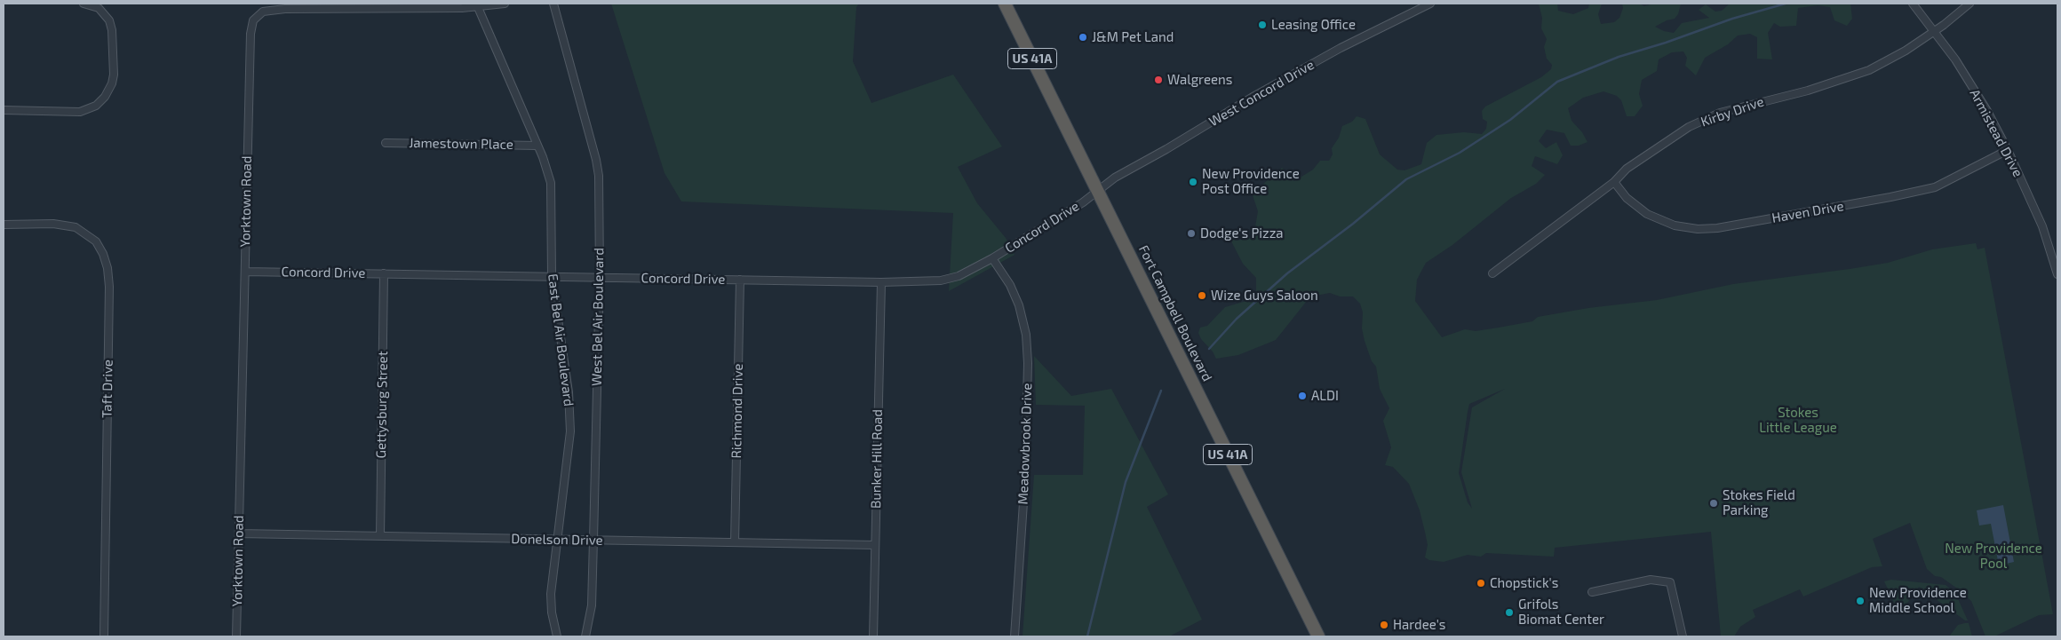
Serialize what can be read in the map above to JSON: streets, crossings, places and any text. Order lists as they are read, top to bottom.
{
  "streets": {
    "highway": ["US 41A", "Fort Campbell Boulevard"],
    "street": [
      "West Concord Drive",
      "Kirby Drive",
      "Armistead Drive",
      "Jamestown Place",
      "Yorktown Road",
      "Haven Drive",
      "Concord Drive",
      "West Bel Air Boulevard",
      "East Bel Air Boulevard",
      "Taft Drive",
      "Gettysburg Street",
      "Richmond Drive",
      "Meadowbrook Drive",
      "Bunker Hill Road",
      "Donelson Drive"
    ]
  },
  "crossings": [
    ["West Concord Drive", "Concord Drive"],
    ["West Concord Drive", "Fort Campbell Boulevard"],
    ["Kirby Drive", "Armistead Drive"],
    ["Kirby Drive", "Haven Drive"],
    ["Armistead Drive", "Haven Drive"],
    ["Jamestown Place", "East Bel Air Boulevard"],
    ["Yorktown Road", "Concord Drive"],
    ["Yorktown Road", "East Bel Air Boulevard"],
    ["Yorktown Road", "Donelson Drive"],
    ["Concord Drive", "Fort Campbell Boulevard"],
    ["Concord Drive", "West Bel Air Boulevard"],
    ["Concord Drive", "East Bel Air Boulevard"],
    ["Concord Drive", "Gettysburg Street"],
    ["Concord Drive", "Richmond Drive"],
    ["Concord Drive", "Meadowbrook Drive"],
    ["Concord Drive", "Bunker Hill Road"],
    ["West Bel Air Boulevard", "Donelson Drive"],
    ["East Bel Air Boulevard", "Donelson Drive"],
    ["Gettysburg Street", "Donelson Drive"],
    ["Richmond Drive", "Donelson Drive"],
    ["Bunker Hill Road", "Donelson Drive"]
  ],
  "parks": ["Stokes Little League", "New Providence Pool"],
  "places": [
    "Leasing Office",
    "J&M Pet Land",
    "Walgreens",
    "New Providence Post Office",
    "Dodge's Pizza",
    "Wize Guys Saloon",
    "ALDI",
    "Stokes Field Parking",
    "Chopstick's",
    "New Providence Middle School",
    "Grifols Biomat Center",
    "Hardee's"
  ]
}
